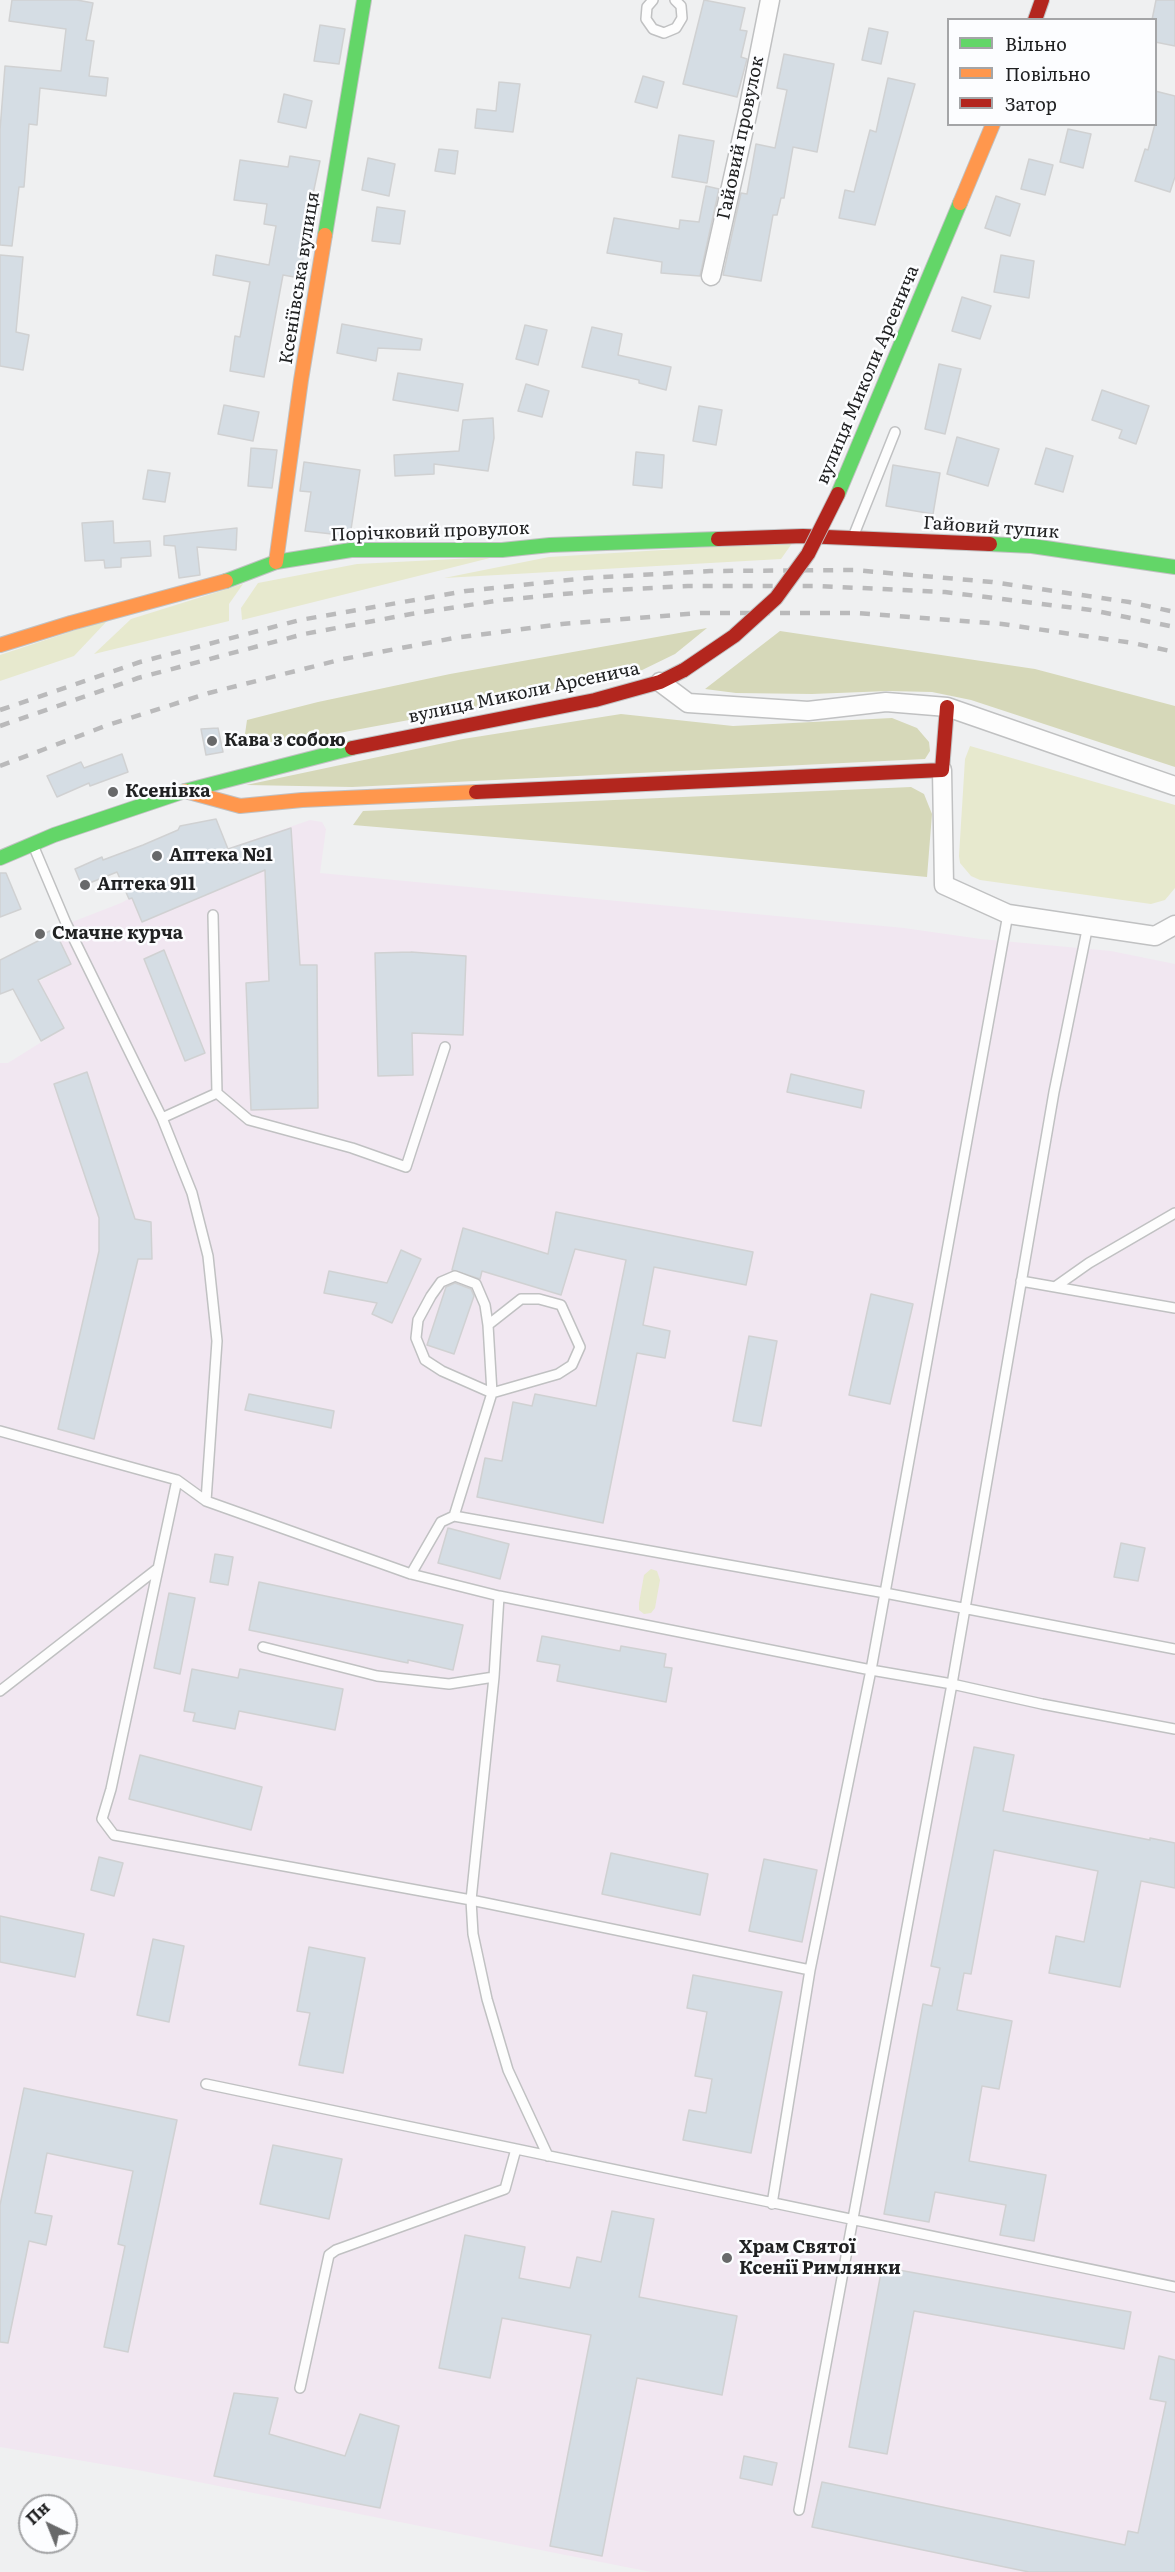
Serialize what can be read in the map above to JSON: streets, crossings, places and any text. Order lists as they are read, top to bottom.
{
  "streets": {
    "street": [
      "Гайовий провулок",
      "Ксеніївська вулиця",
      "вулиця Миколи Арсенича",
      "Гайовий тупик",
      "Порічковий провулок"
    ]
  },
  "crossings": [
    ["Ксеніївська вулиця", "Порічковий провулок"],
    ["Гайовий тупик", "Порічковий провулок"]
  ],
  "places": [
    "Кава з собою",
    "Ксенівка",
    "Аптека №1",
    "Аптека 911",
    "Смачне курча",
    "Храм Святої Ксенії Римлянки"
  ],
  "legend": ["Вільно", "Повільно", "Затор"],
  "north": "top left"
}
